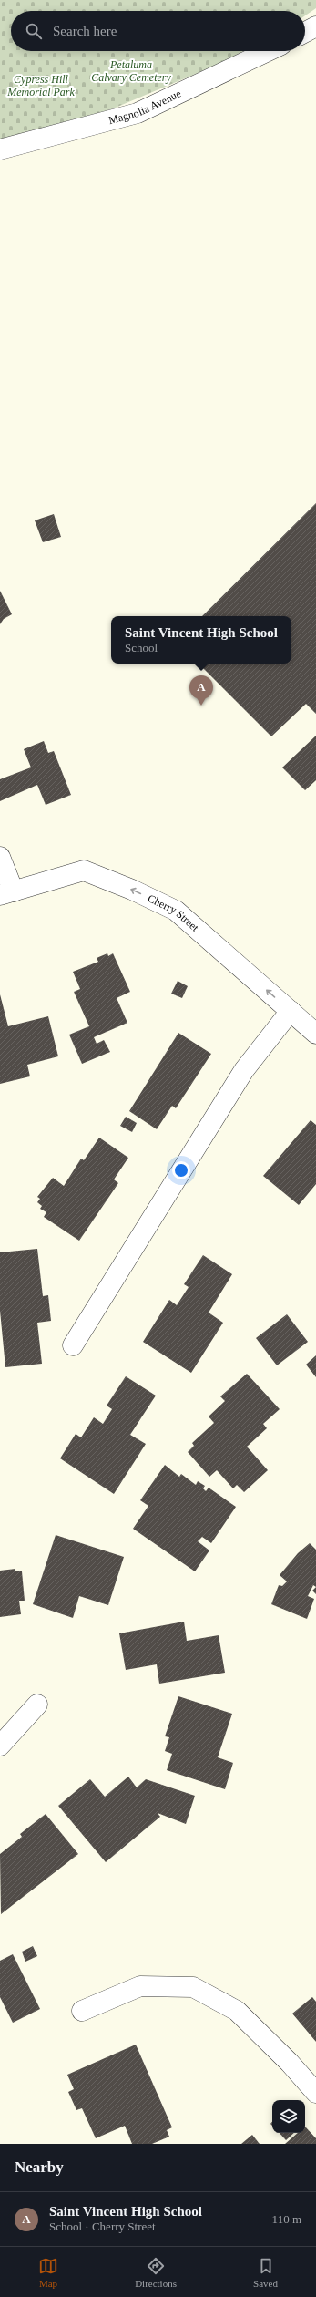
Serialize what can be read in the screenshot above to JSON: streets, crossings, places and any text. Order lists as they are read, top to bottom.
{
  "streets": {
    "street": ["Magnolia Avenue", "Cherry Street"]
  },
  "one_way": ["Cherry Street"],
  "parks": ["Petaluma Calvary Cemetery", "Cypress Hill Memorial Park"],
  "page": {
    "search": "Search here",
    "popup": ["Saint Vincent High School", "School"],
    "pins": "A",
    "heading": "Nearby",
    "list": [
      {
        "mark": "A",
        "name": "Saint Vincent High School",
        "note": "School · Cherry Street",
        "value": "110 m"
      }
    ],
    "nav": ["Map", "Directions", "Saved"]
  }
}
